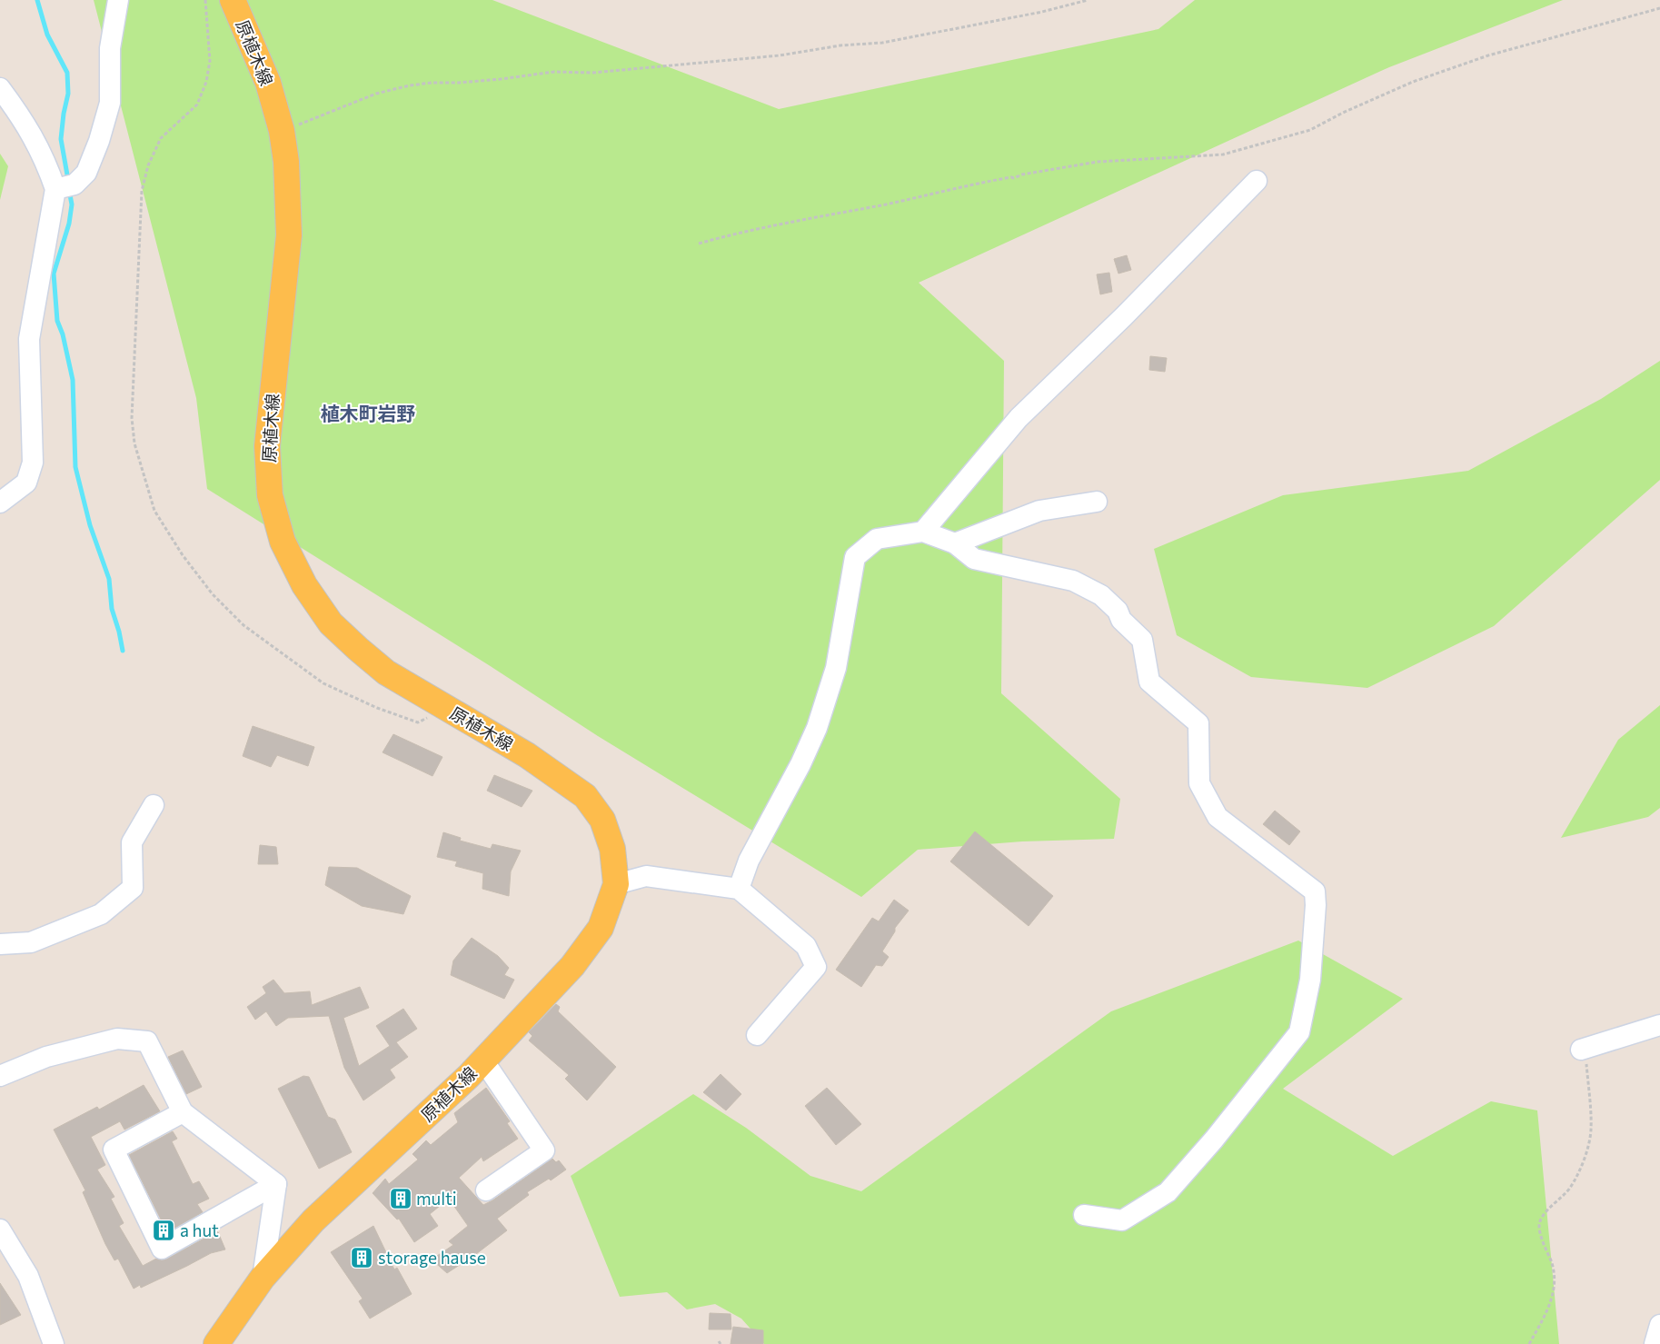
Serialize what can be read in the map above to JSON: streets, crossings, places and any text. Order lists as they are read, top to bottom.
{
  "streets": {
    "main road": ["原植木線"]
  },
  "districts": ["植木町岩野"],
  "places": {
    "building": ["multi", "a hut", "storage hause"]
  }
}
